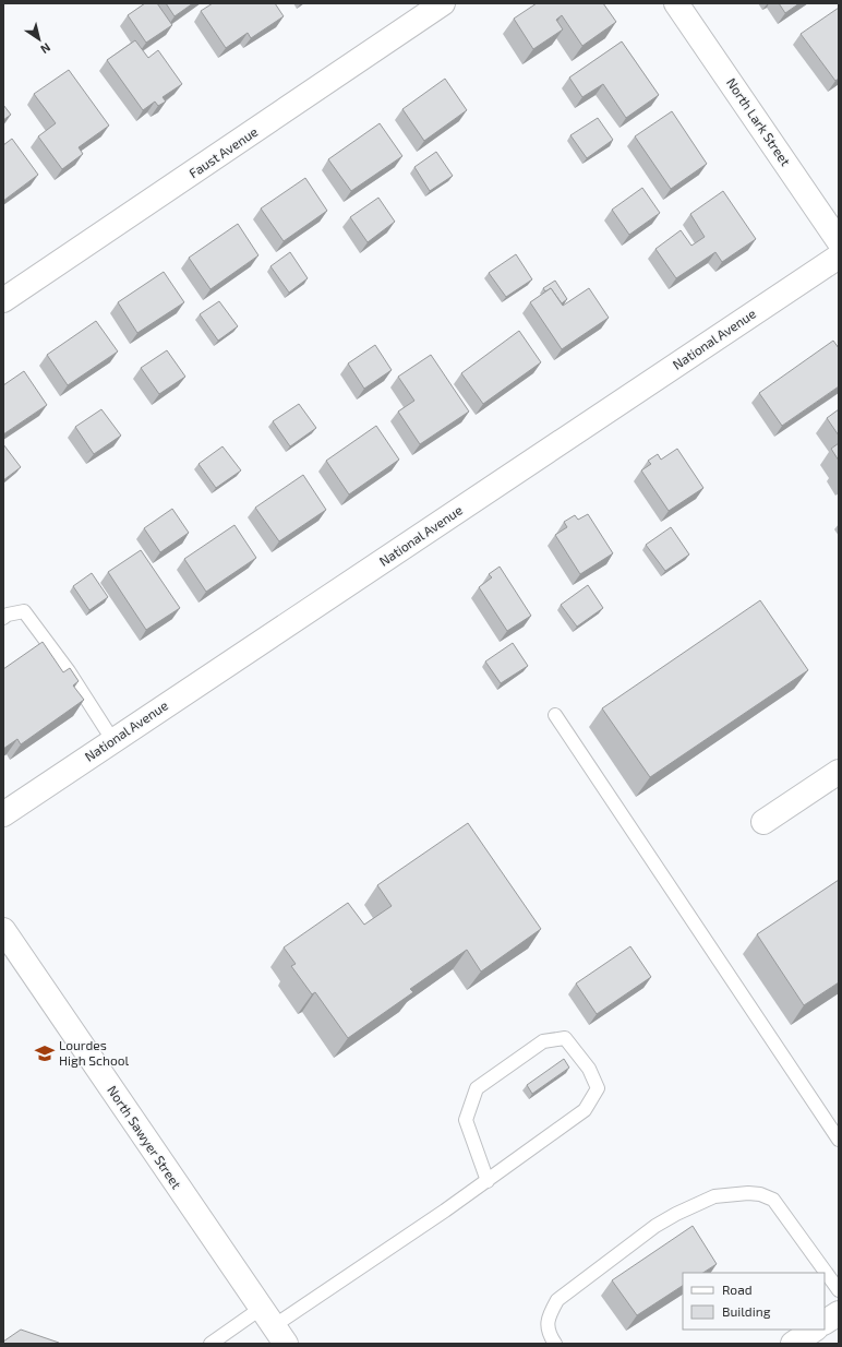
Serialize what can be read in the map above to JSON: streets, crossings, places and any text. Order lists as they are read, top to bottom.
{
  "streets": {
    "street": [
      "North Lark Street",
      "Faust Avenue",
      "National Avenue",
      "North Sawyer Street"
    ]
  },
  "places": {
    "school or university": ["Lourdes High School"]
  },
  "legend": ["Road", "Building"],
  "north": "bottom right"
}
